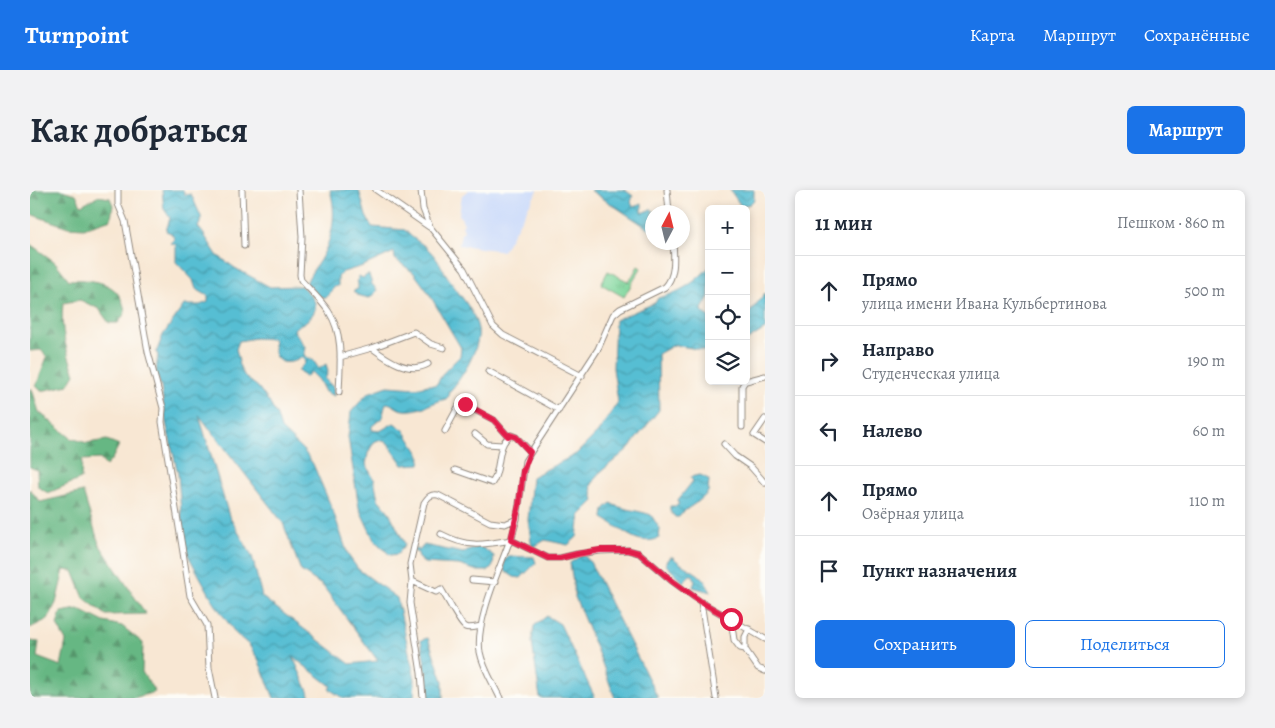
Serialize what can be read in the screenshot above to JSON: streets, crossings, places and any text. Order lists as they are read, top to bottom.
{
  "north": "top",
  "page": {
    "header": "Turnpoint",
    "nav": ["Карта", "Маршрут", "Сохранённые"],
    "title": "Как добраться",
    "buttons": [
      "Маршрут",
      ["Сохранить", "Поделиться"]
    ],
    "heading": ["11 мин", "Пешком · 860 m"],
    "map_buttons": ["+", "−"],
    "list": [
      ["Прямо", "улица имени Ивана Кульбертинова", "500 m"],
      ["Направо", "Студенческая улица", "190 m"],
      ["Налево", "60 m"],
      ["Прямо", "Озёрная улица", "110 m"],
      "Пункт назначения"
    ]
  }
}
